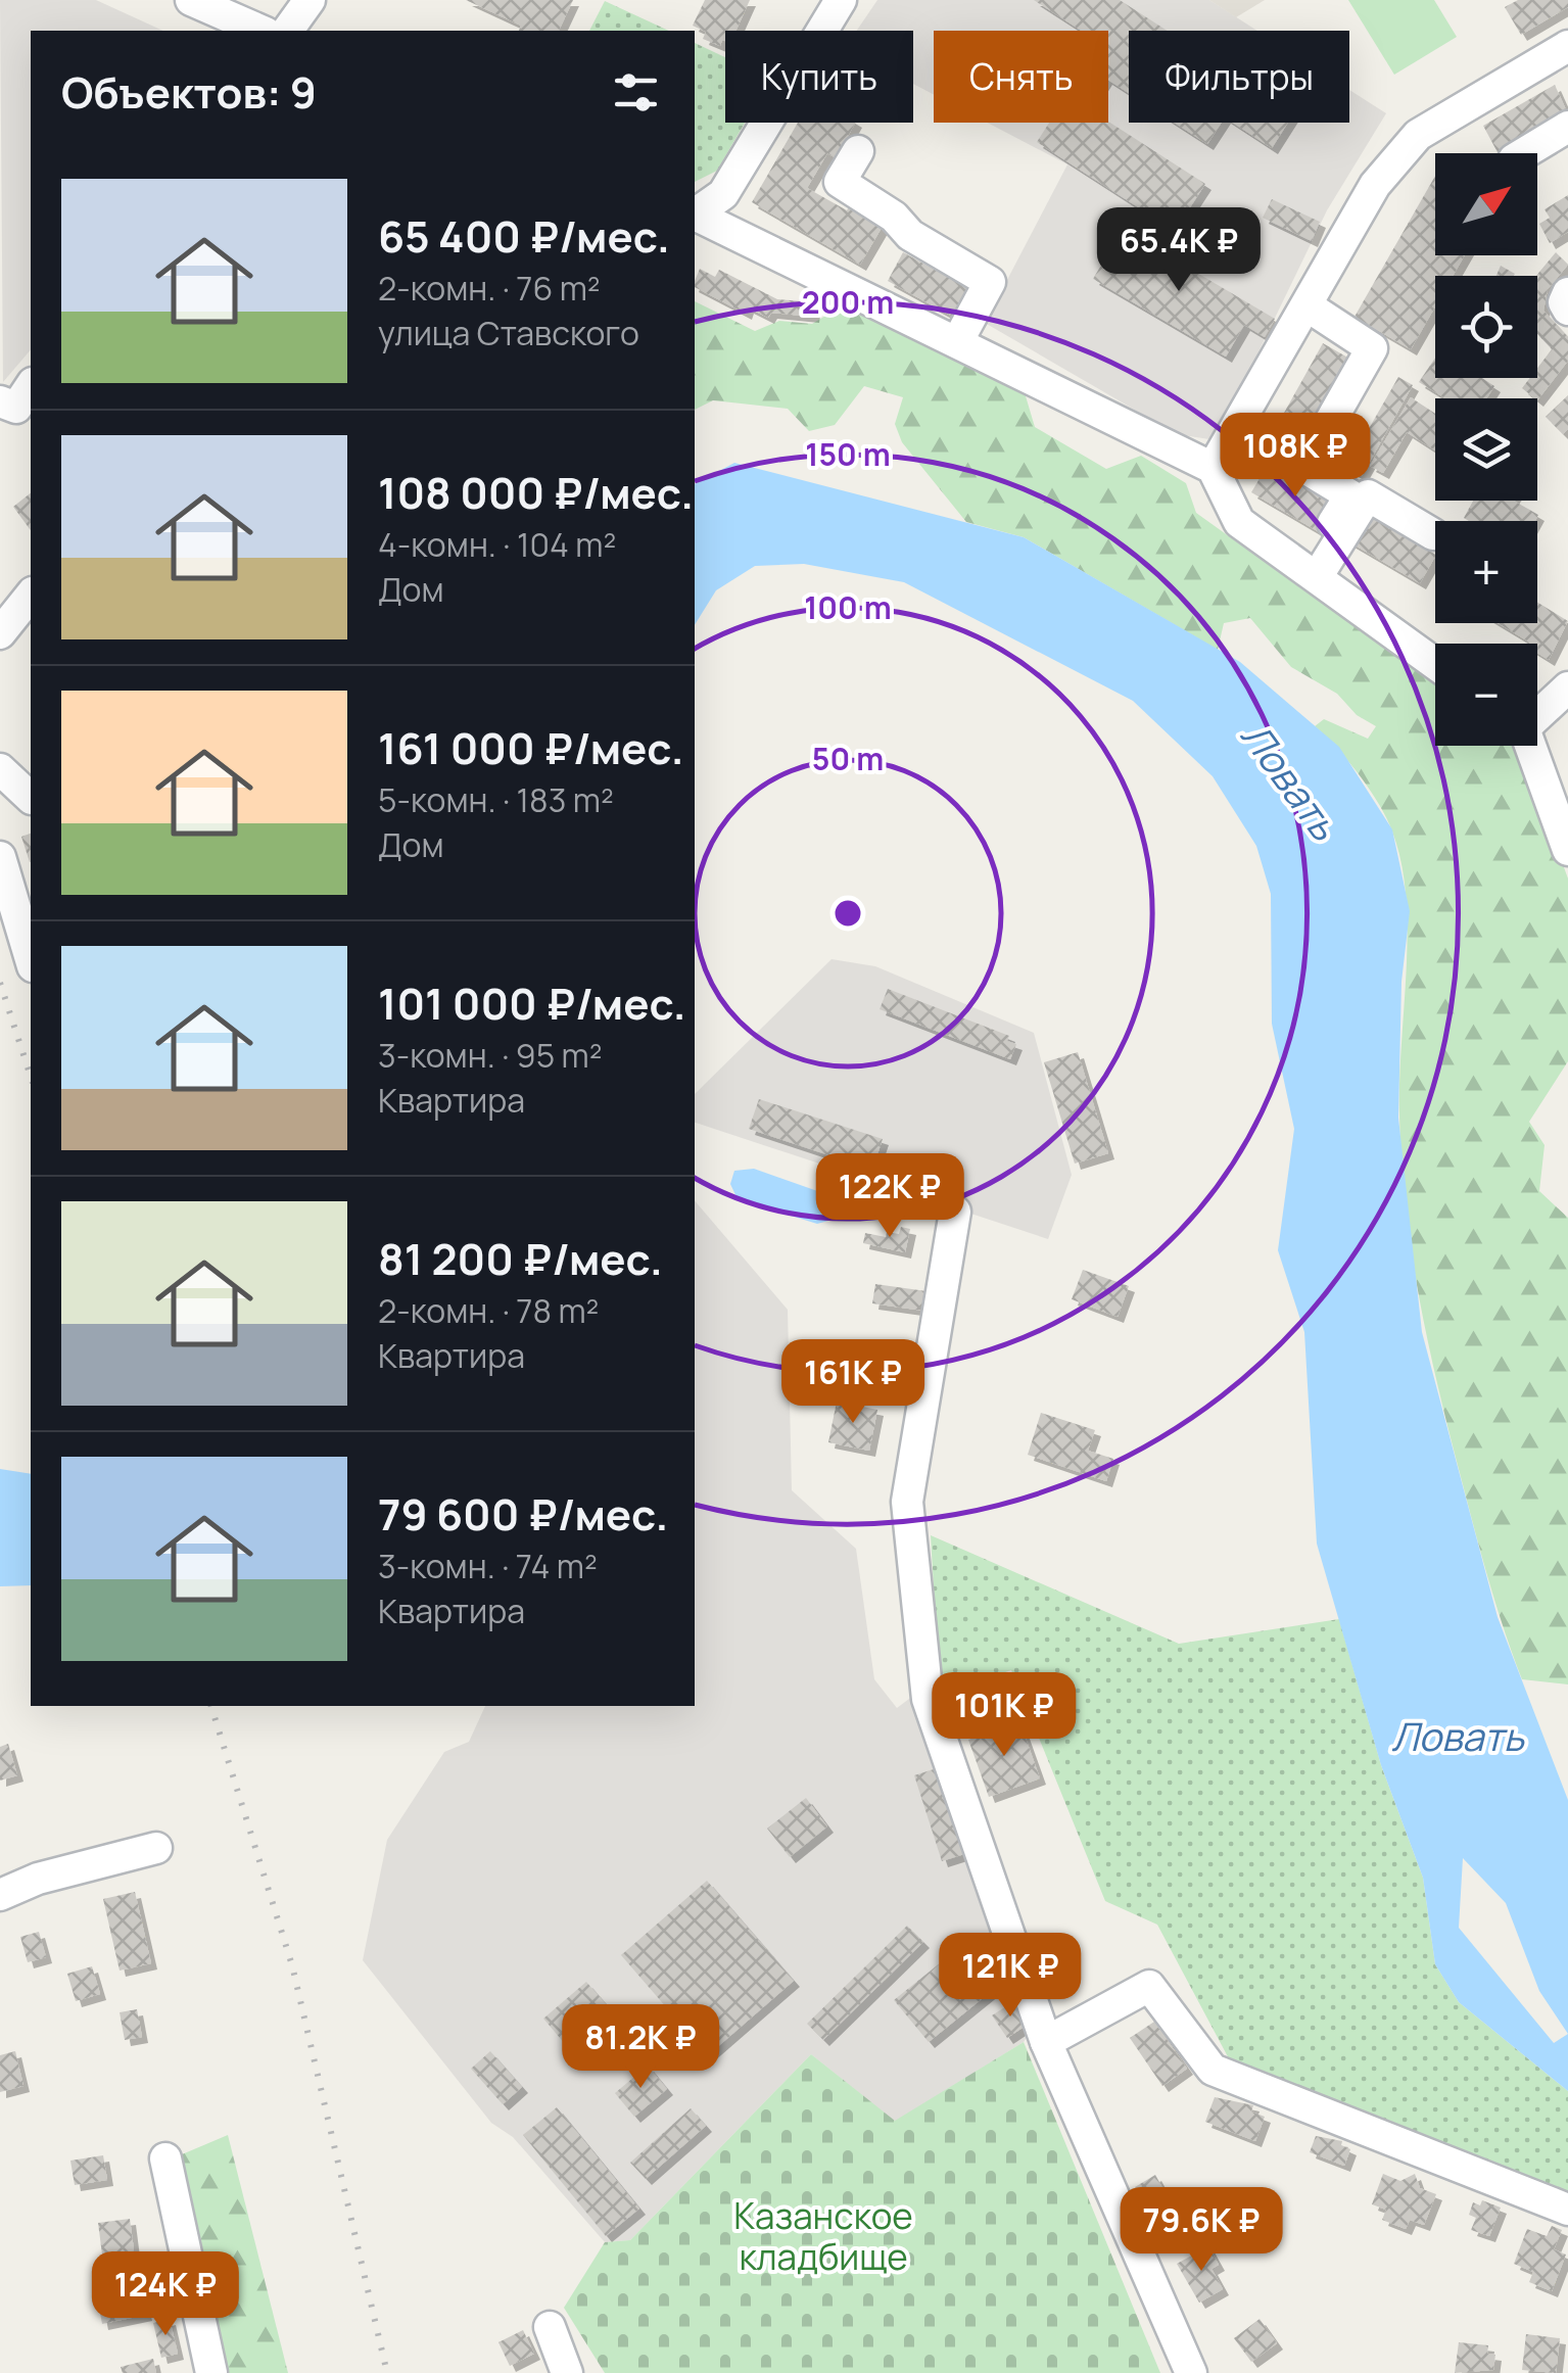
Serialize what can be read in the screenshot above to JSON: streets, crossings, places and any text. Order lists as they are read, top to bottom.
{
  "water": ["Ловать"],
  "parks": ["Казанское кладбище"],
  "north": "top right",
  "page": {
    "chip": ["Купить", "Снять", "Фильтры"],
    "heading": "Объектов: 9",
    "map_buttons": ["+", "−"],
    "list": [
      {
        "name": "65 400 ₽/мес.",
        "note": "2-комн. · 76 m² · улица Ставского"
      },
      {
        "name": "108 000 ₽/мес.",
        "note": "4-комн. · 104 m² · Дом"
      },
      {
        "name": "161 000 ₽/мес.",
        "note": "5-комн. · 183 m² · Дом"
      },
      {
        "name": "101 000 ₽/мес.",
        "note": "3-комн. · 95 m² · Квартира"
      },
      {
        "name": "81 200 ₽/мес.",
        "note": "2-комн. · 78 m² · Квартира"
      },
      {
        "name": "79 600 ₽/мес.",
        "note": "3-комн. · 74 m² · Квартира"
      }
    ],
    "price": [
      "65.4K ₽",
      "108K ₽",
      "122K ₽",
      "161K ₽",
      "101K ₽",
      "121K ₽",
      "81.2K ₽",
      "79.6K ₽",
      "124K ₽"
    ]
  },
  "rings": [
    "200 m",
    "150 m",
    "100 m",
    "50 m"
  ]
}
